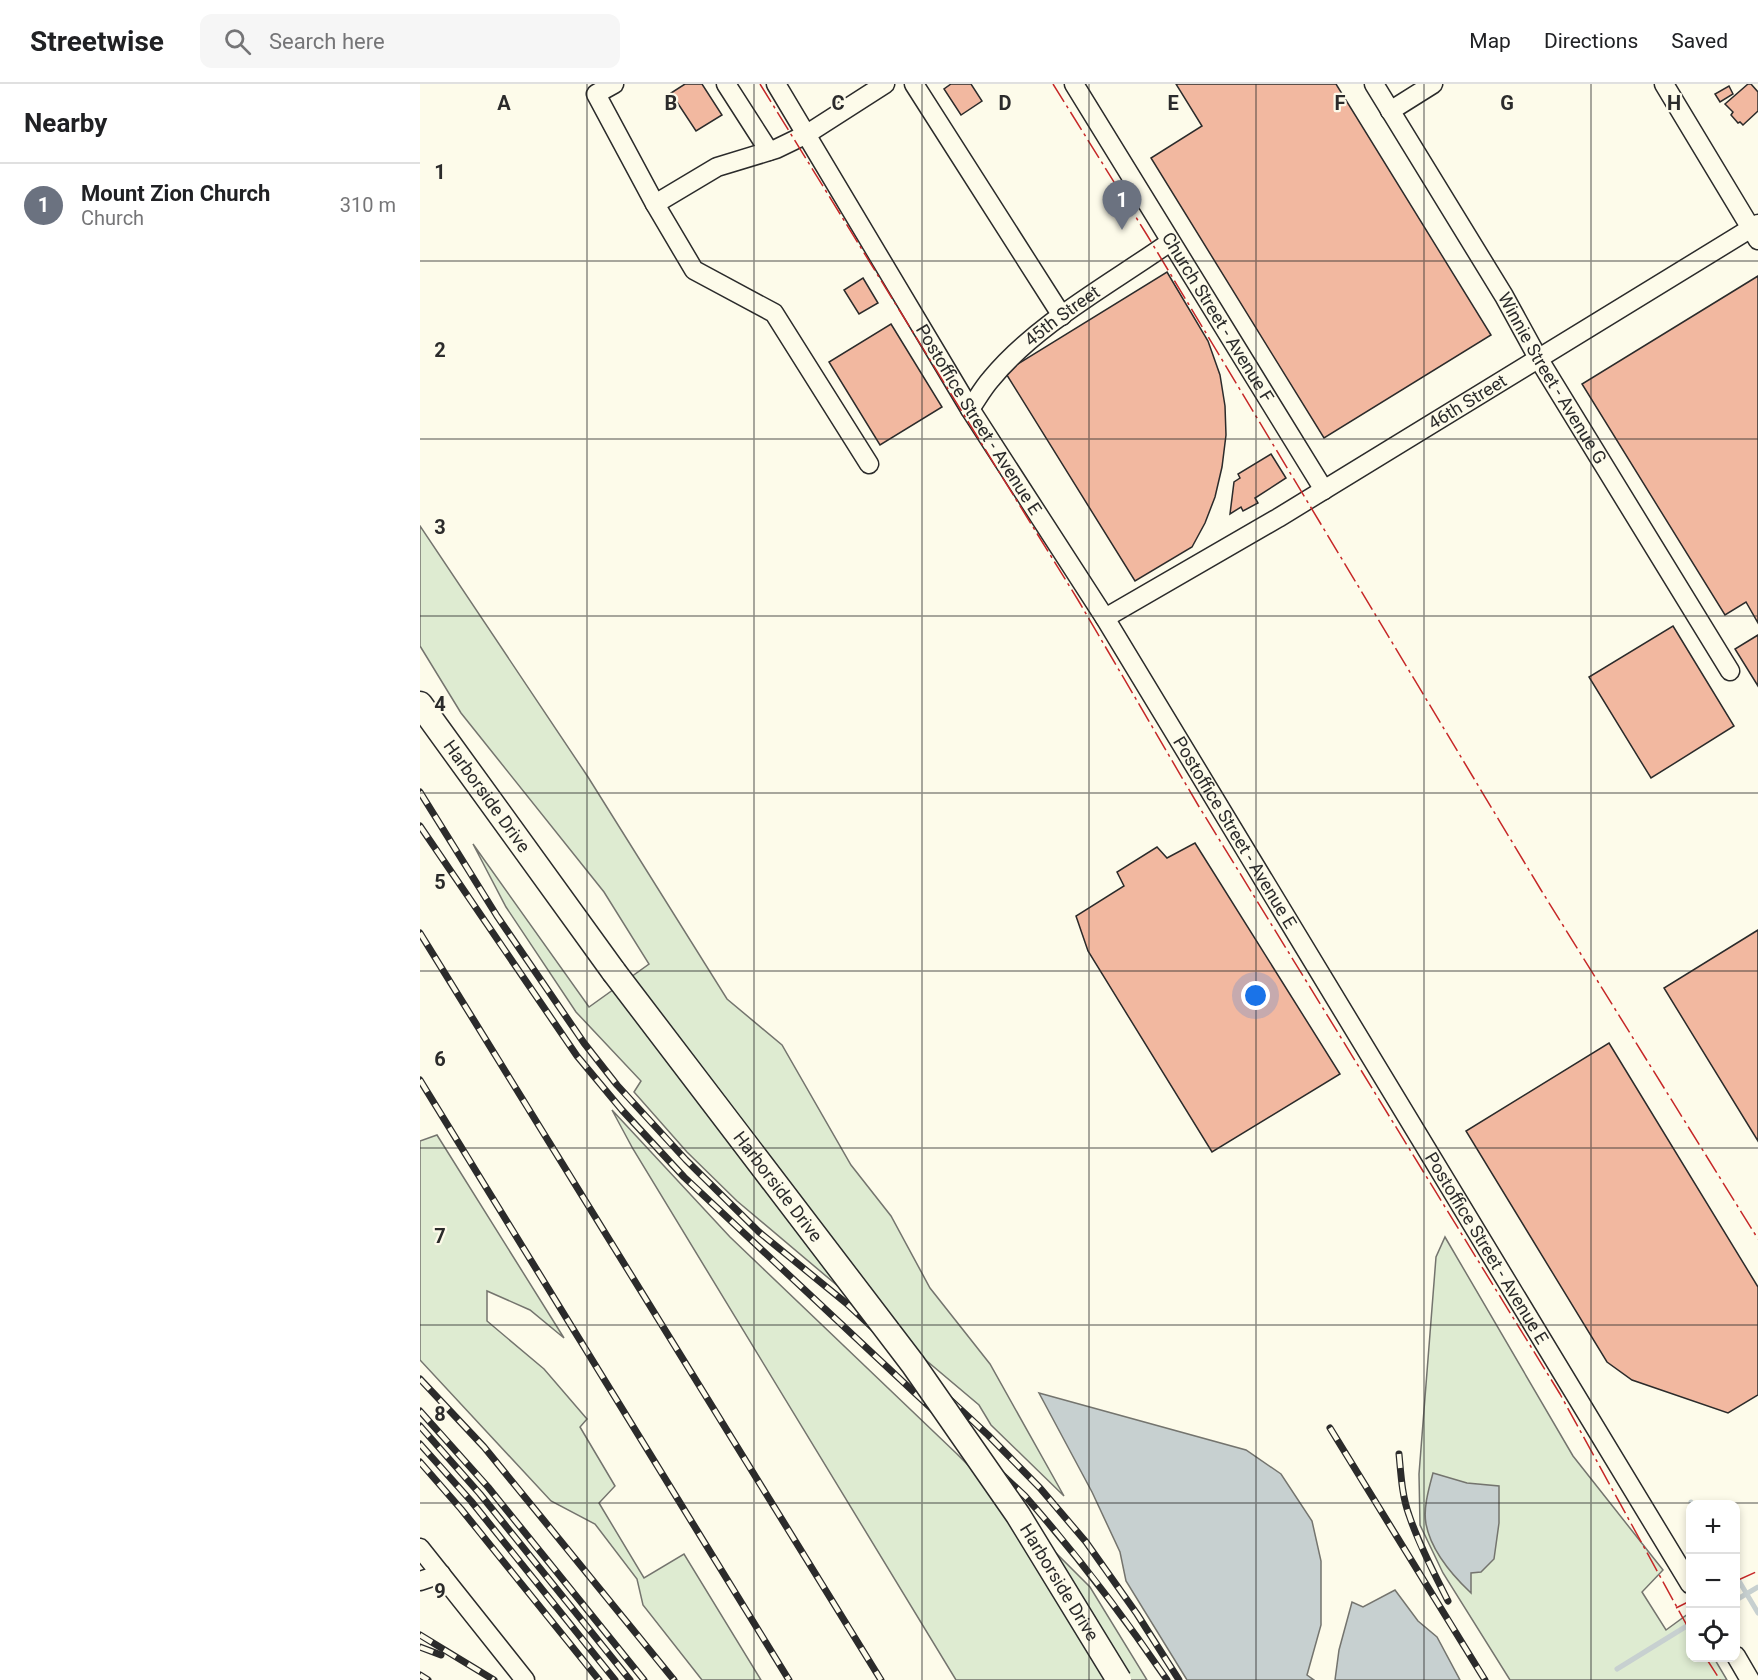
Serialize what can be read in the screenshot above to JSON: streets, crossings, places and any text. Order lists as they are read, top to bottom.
{
  "streets": {
    "main road": ["Harborside Drive"],
    "street": [
      "45th Street",
      "Church Street - Avenue F",
      "Winnie Street - Avenue G",
      "46th Street",
      "Postoffice Street - Avenue E"
    ]
  },
  "crossings": [
    ["45th Street", "Church Street - Avenue F"],
    ["45th Street", "Postoffice Street - Avenue E"],
    ["Church Street - Avenue F", "46th Street"],
    ["Winnie Street - Avenue G", "46th Street"],
    ["46th Street", "Postoffice Street - Avenue E"]
  ],
  "page": {
    "header": "Streetwise",
    "search": "Search here",
    "nav": ["Map", "Directions", "Saved"],
    "heading": "Nearby",
    "list": [
      {
        "mark": "1",
        "name": "Mount Zion Church",
        "note": "Church",
        "value": "310 m"
      }
    ],
    "pins": "1",
    "map_buttons": ["+", "−"]
  },
  "grid": {
    "columns": [
      "A",
      "B",
      "C",
      "D",
      "E",
      "F",
      "G",
      "H"
    ],
    "rows": [
      "1",
      "2",
      "3",
      "4",
      "5",
      "6",
      "7",
      "8",
      "9"
    ]
  }
}
